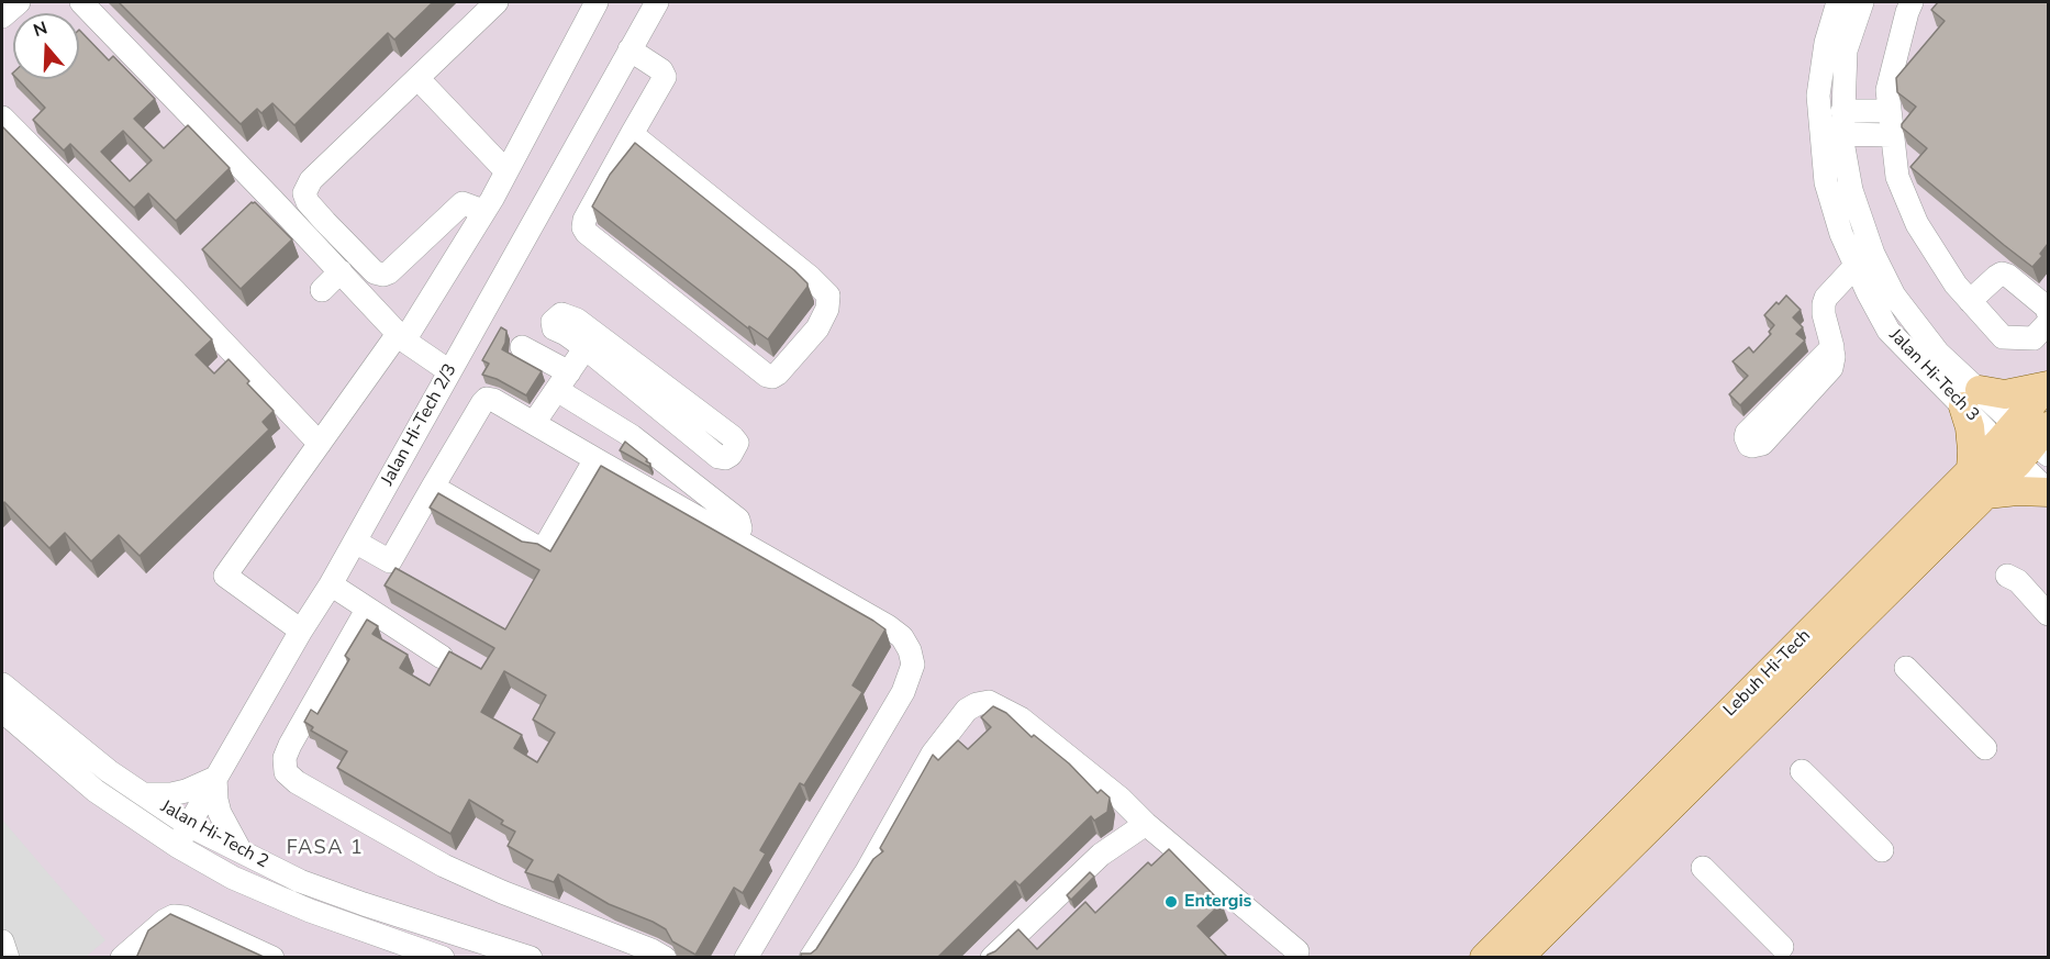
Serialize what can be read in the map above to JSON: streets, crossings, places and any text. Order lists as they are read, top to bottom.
{
  "streets": {
    "main road": ["Lebuh Hi-Tech"],
    "street": ["Jalan Hi-Tech 3", "Jalan Hi-Tech 2/3", "Jalan Hi-Tech 2"]
  },
  "crossings": [
    ["Jalan Hi-Tech 3", "Lebuh Hi-Tech"],
    ["Jalan Hi-Tech 2/3", "Jalan Hi-Tech 2"]
  ],
  "districts": ["FASA 1"],
  "places": ["Entergis"],
  "north": "top"
}
